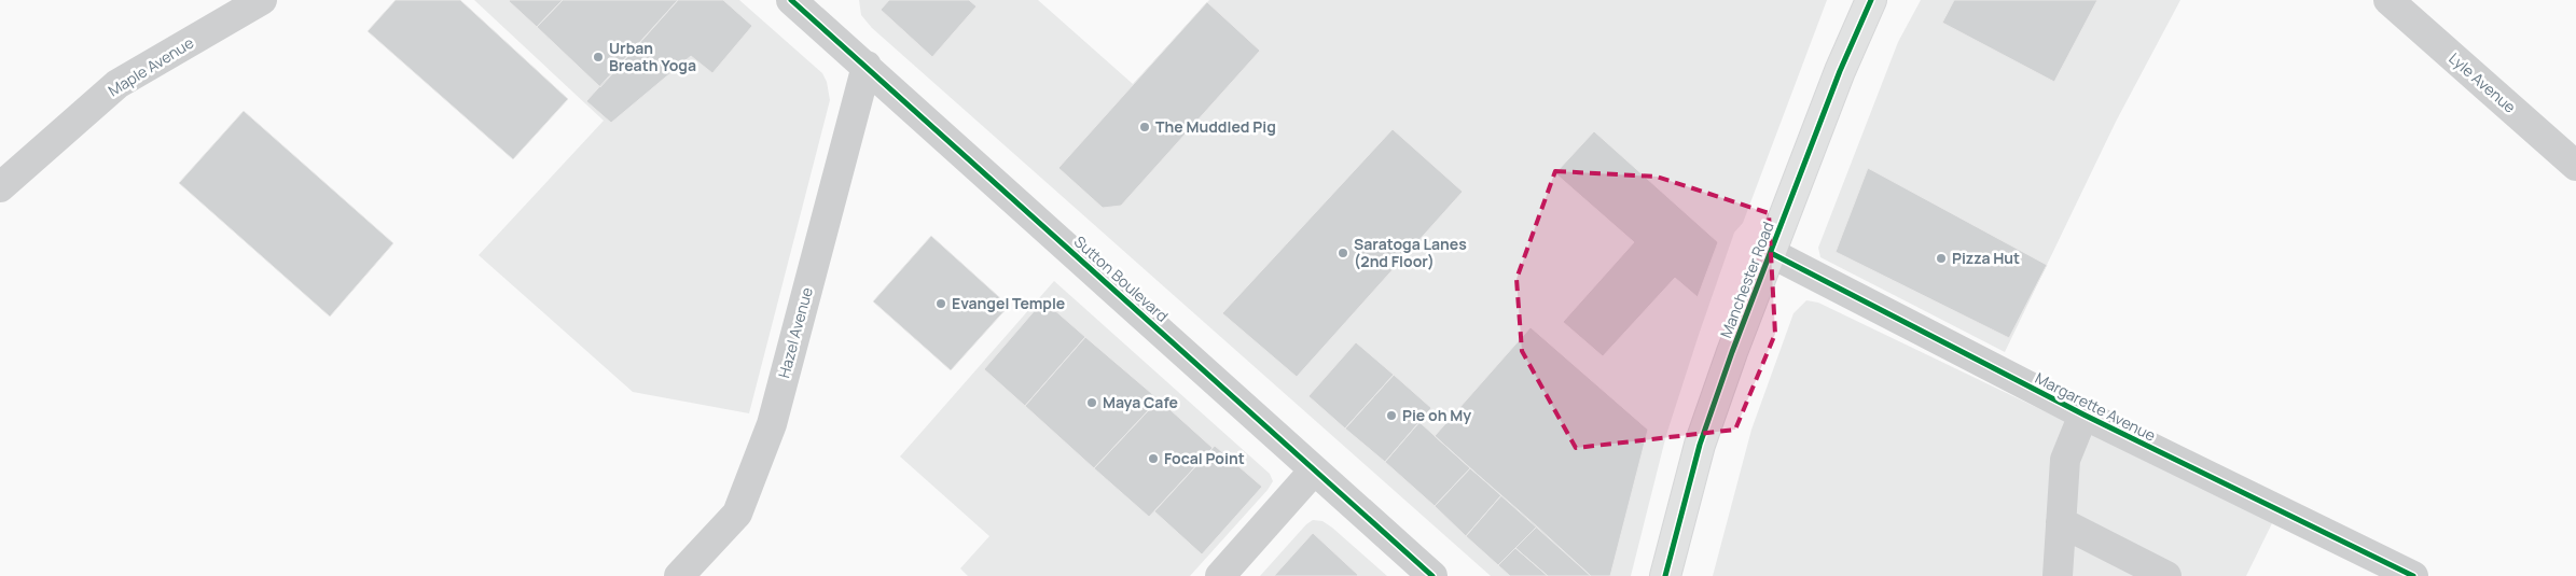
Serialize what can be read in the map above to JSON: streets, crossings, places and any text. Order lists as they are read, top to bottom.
{
  "streets": {
    "main road": ["Manchester Road"],
    "street": [
      "Maple Avenue",
      "Lyle Avenue",
      "Sutton Boulevard",
      "Hazel Avenue",
      "Margarette Avenue"
    ]
  },
  "crossings": [
    ["Sutton Boulevard", "Hazel Avenue"],
    ["Manchester Road", "Margarette Avenue"]
  ],
  "places": [
    "Urban Breath Yoga",
    "The Muddled Pig",
    "Saratoga Lanes (2nd Floor)",
    "Pizza Hut",
    "Evangel Temple",
    "Maya Cafe",
    "Pie oh My",
    "Focal Point"
  ]
}
